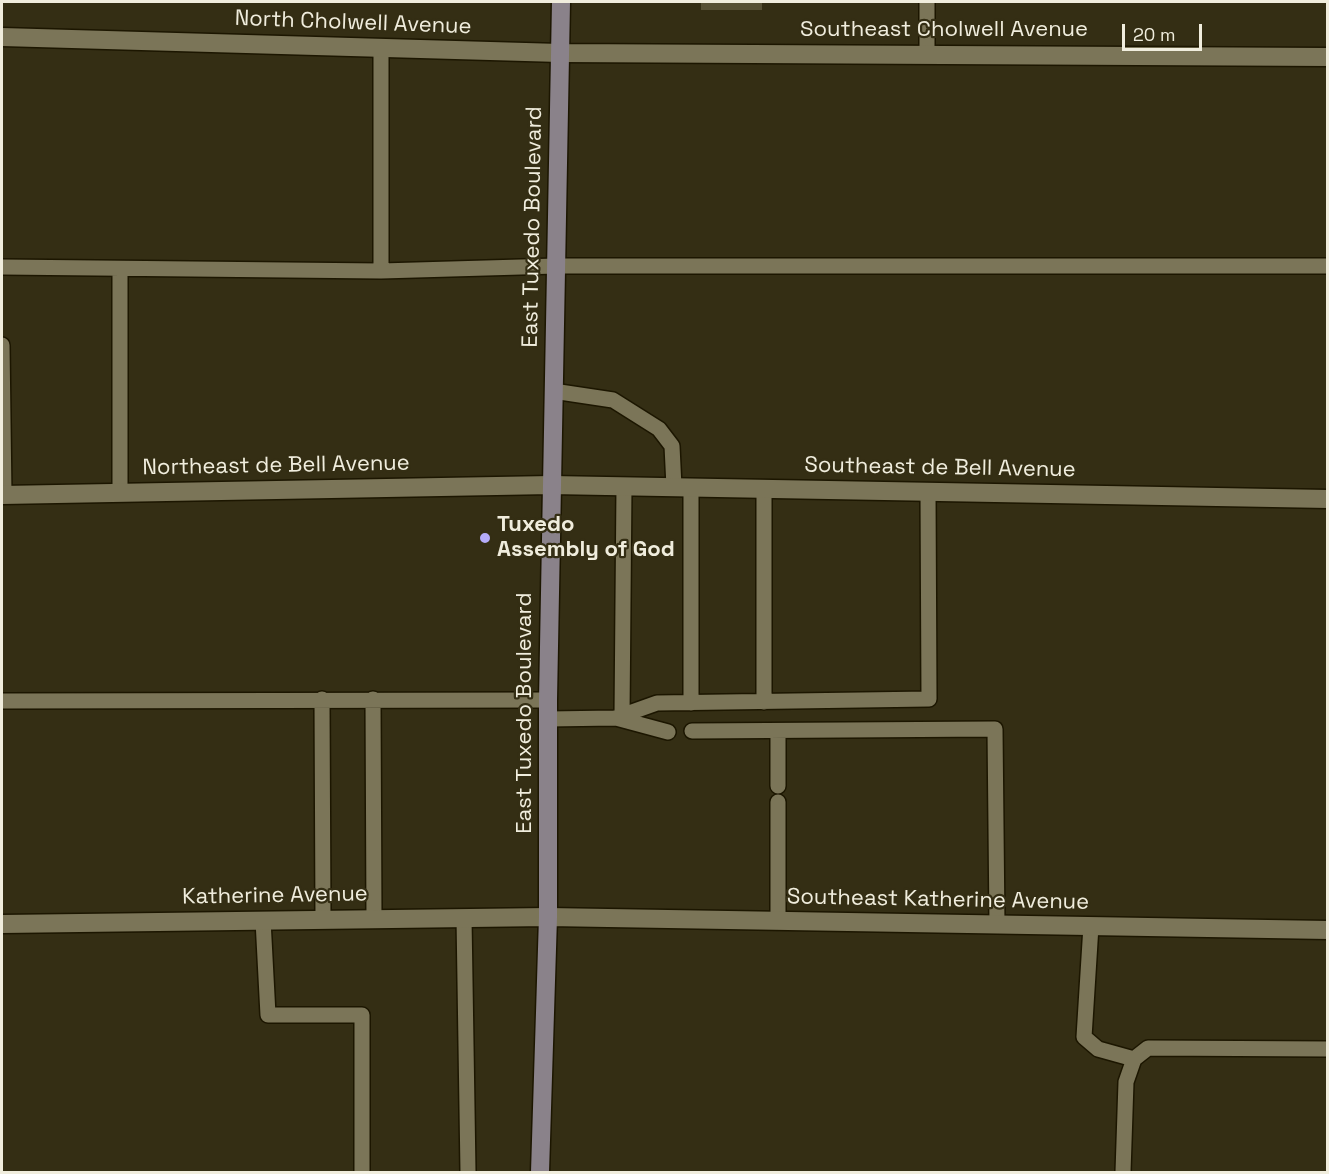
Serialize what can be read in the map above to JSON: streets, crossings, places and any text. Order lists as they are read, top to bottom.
{
  "streets": {
    "main road": ["East Tuxedo Boulevard"],
    "street": [
      "North Cholwell Avenue",
      "Southeast Cholwell Avenue",
      "Northeast de Bell Avenue",
      "Southeast de Bell Avenue",
      "Katherine Avenue",
      "Southeast Katherine Avenue"
    ]
  },
  "crossings": [
    ["North Cholwell Avenue", "Southeast Cholwell Avenue"],
    ["North Cholwell Avenue", "East Tuxedo Boulevard"],
    ["Southeast Cholwell Avenue", "East Tuxedo Boulevard"],
    ["East Tuxedo Boulevard", "Northeast de Bell Avenue"],
    ["East Tuxedo Boulevard", "Southeast de Bell Avenue"],
    ["East Tuxedo Boulevard", "Katherine Avenue"],
    ["East Tuxedo Boulevard", "Southeast Katherine Avenue"],
    ["Northeast de Bell Avenue", "Southeast de Bell Avenue"],
    ["Katherine Avenue", "Southeast Katherine Avenue"]
  ],
  "places": ["Tuxedo Assembly of God"],
  "scale_bar": "20 m"
}
